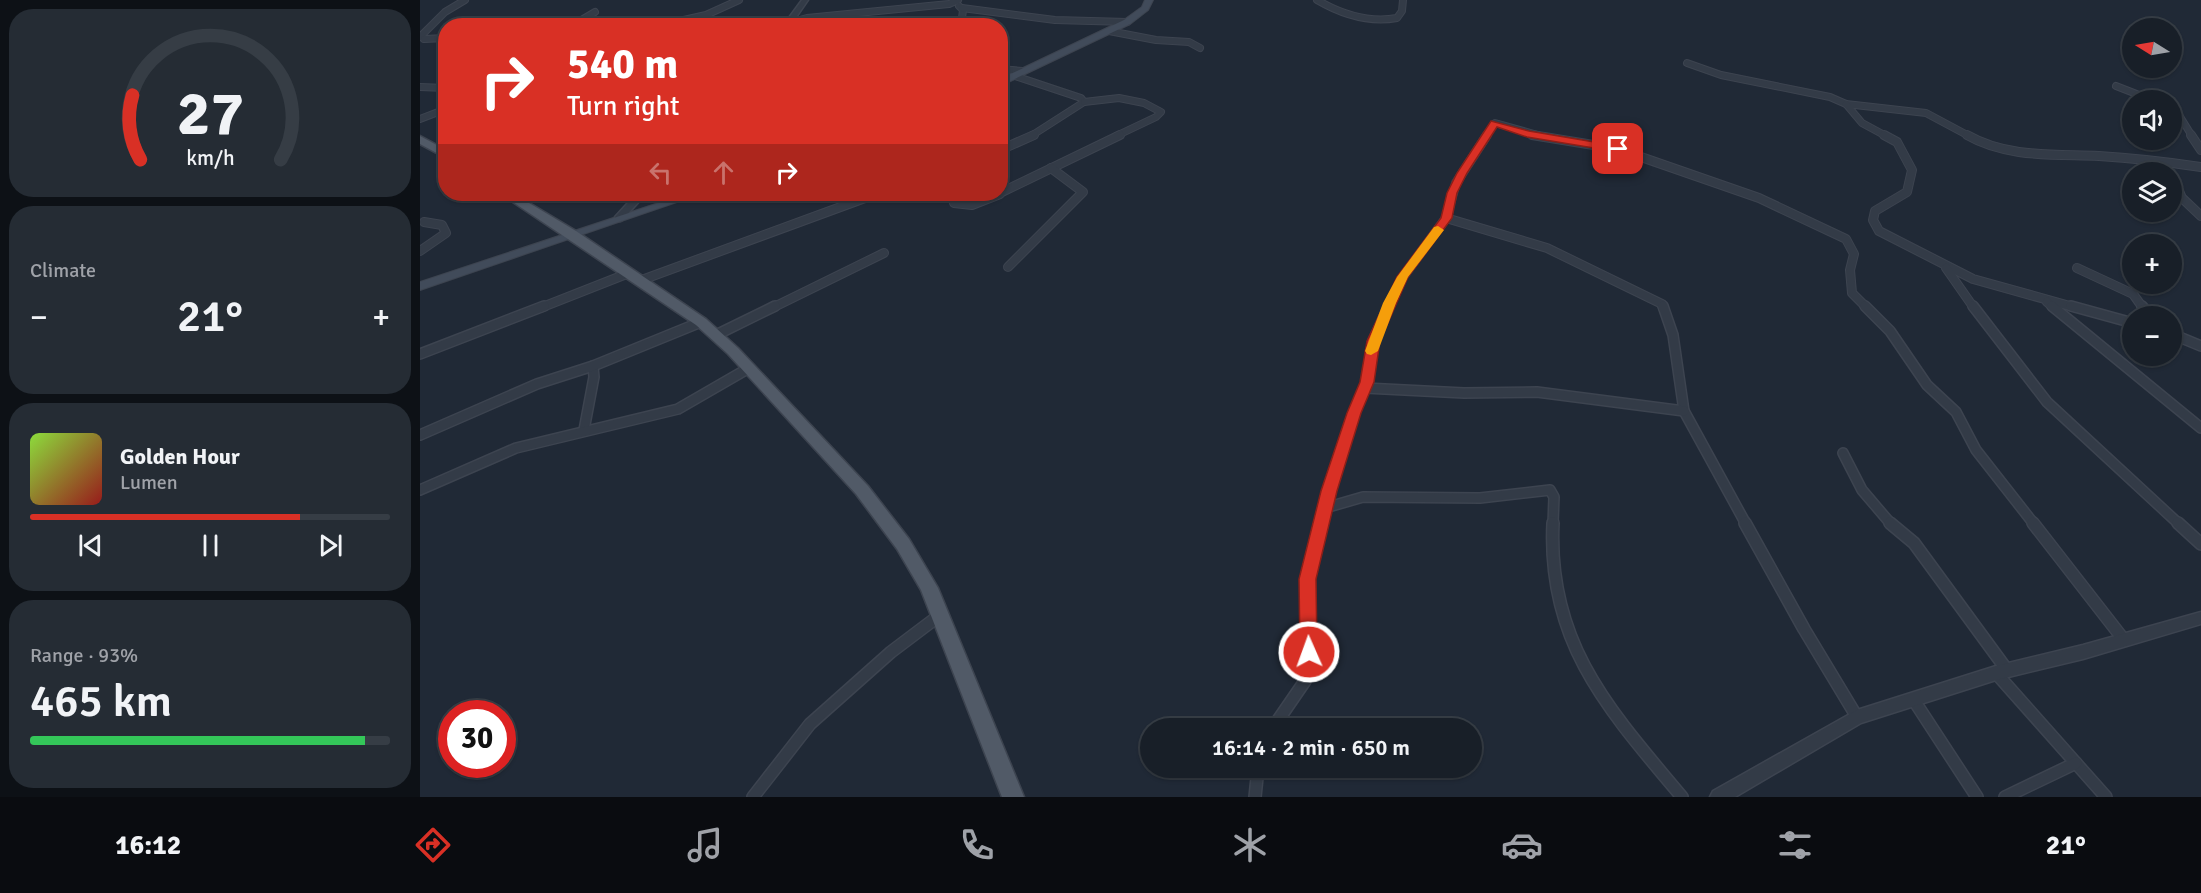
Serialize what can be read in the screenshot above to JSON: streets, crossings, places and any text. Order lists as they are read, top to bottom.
{
  "north": "left",
  "page": {
    "map_buttons": ["+", "−"],
    "turn": ["540 m", "Turn right"],
    "tile": [
      "Climate",
      ["Range · 93%", "465 km"]
    ],
    "heat": ["−", "21°", "+"],
    "song": ["Golden Hour", "Lumen"],
    "limit": "30",
    "trip": "16:14 · 2 min · 650 m",
    "tabs": ["16:12", "21°"],
    "gauge": ["27", "km/h"]
  }
}
